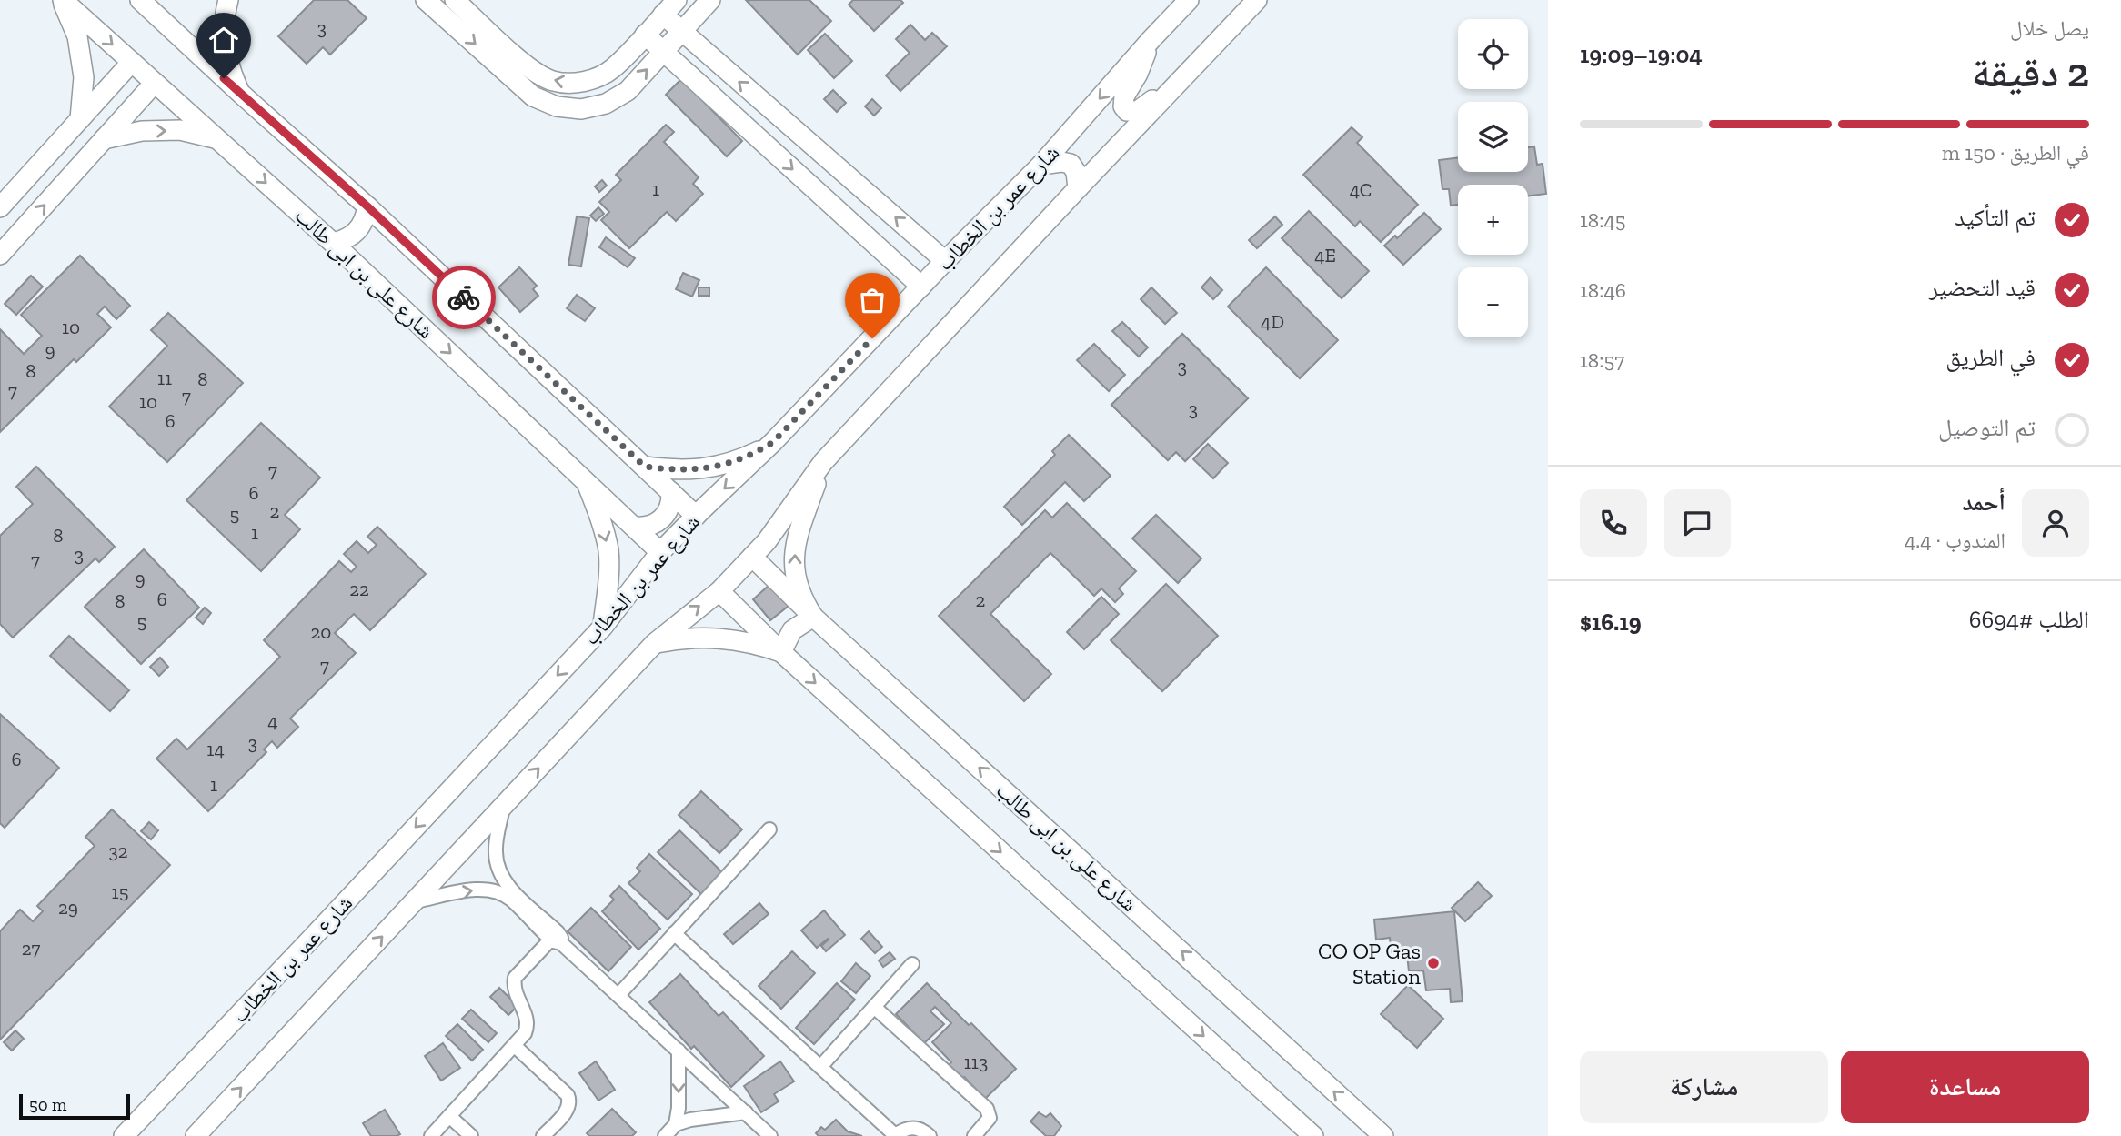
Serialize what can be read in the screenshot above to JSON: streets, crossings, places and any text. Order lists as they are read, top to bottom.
{
  "streets": {
    "street": ["شارع عمر بن الخطاب", "شارع على بن ابى طالب"]
  },
  "crossings": [
    ["شارع عمر بن الخطاب", "شارع على بن ابى طالب"]
  ],
  "places": ["CO OP Gas Station"],
  "house_numbers": [
    "3",
    "1",
    "4C",
    "4E",
    "4D",
    "10",
    "9",
    "3",
    "8",
    "11",
    "8",
    "7",
    "7",
    "10",
    "3",
    "6",
    "7",
    "6",
    "2",
    "5",
    "1",
    "8",
    "3",
    "7",
    "9",
    "22",
    "6",
    "2",
    "8",
    "5",
    "20",
    "7",
    "4",
    "3",
    "14",
    "6",
    "1",
    "32",
    "15",
    "29",
    "27",
    "113"
  ],
  "scale_bar": "50 m",
  "page": {
    "heading": ["2 دقيقة", "يصل خلال", "19:04–19:09"],
    "panel": [
      "أحمد",
      "المندوب · 4.4",
      "الطلب #6694",
      "$16.19"
    ],
    "map_buttons": ["+", "−"],
    "bar": "في الطريق · 150 m",
    "list": [
      ["تم التأكيد", "18:45"],
      ["قيد التحضير", "18:46"],
      ["في الطريق", "18:57"],
      "تم التوصيل"
    ],
    "buttons": ["مساعدة", "مشاركة"],
    "scale": "50 m"
  }
}
